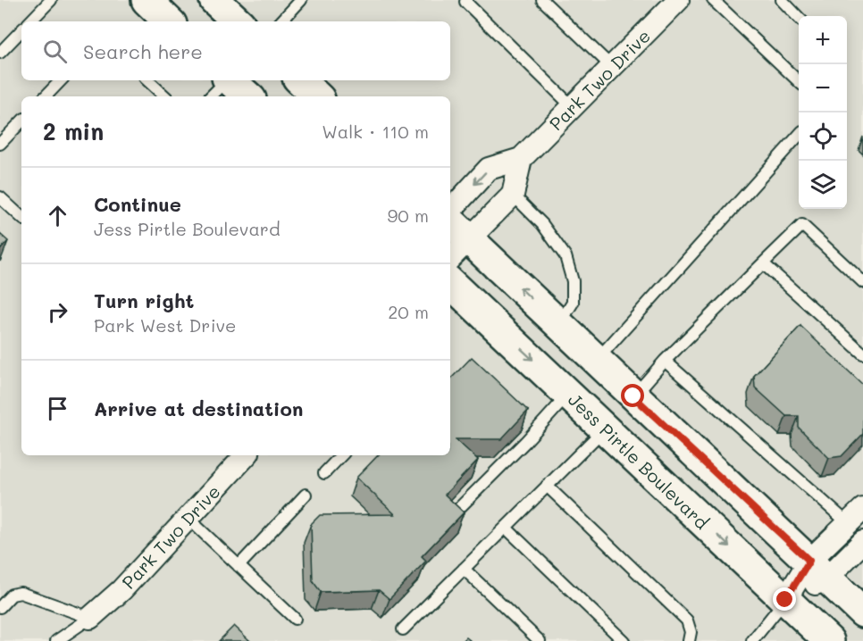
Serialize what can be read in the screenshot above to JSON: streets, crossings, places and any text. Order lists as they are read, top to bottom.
{
  "streets": {
    "street": ["Park Two Drive", "Jess Pirtle Boulevard"]
  },
  "page": {
    "map_buttons": ["+", "−"],
    "search": "Search here",
    "heading": ["2 min", "Walk · 110 m"],
    "list": [
      ["Continue", "Jess Pirtle Boulevard", "90 m"],
      ["Turn right", "Park West Drive", "20 m"],
      "Arrive at destination"
    ]
  }
}
